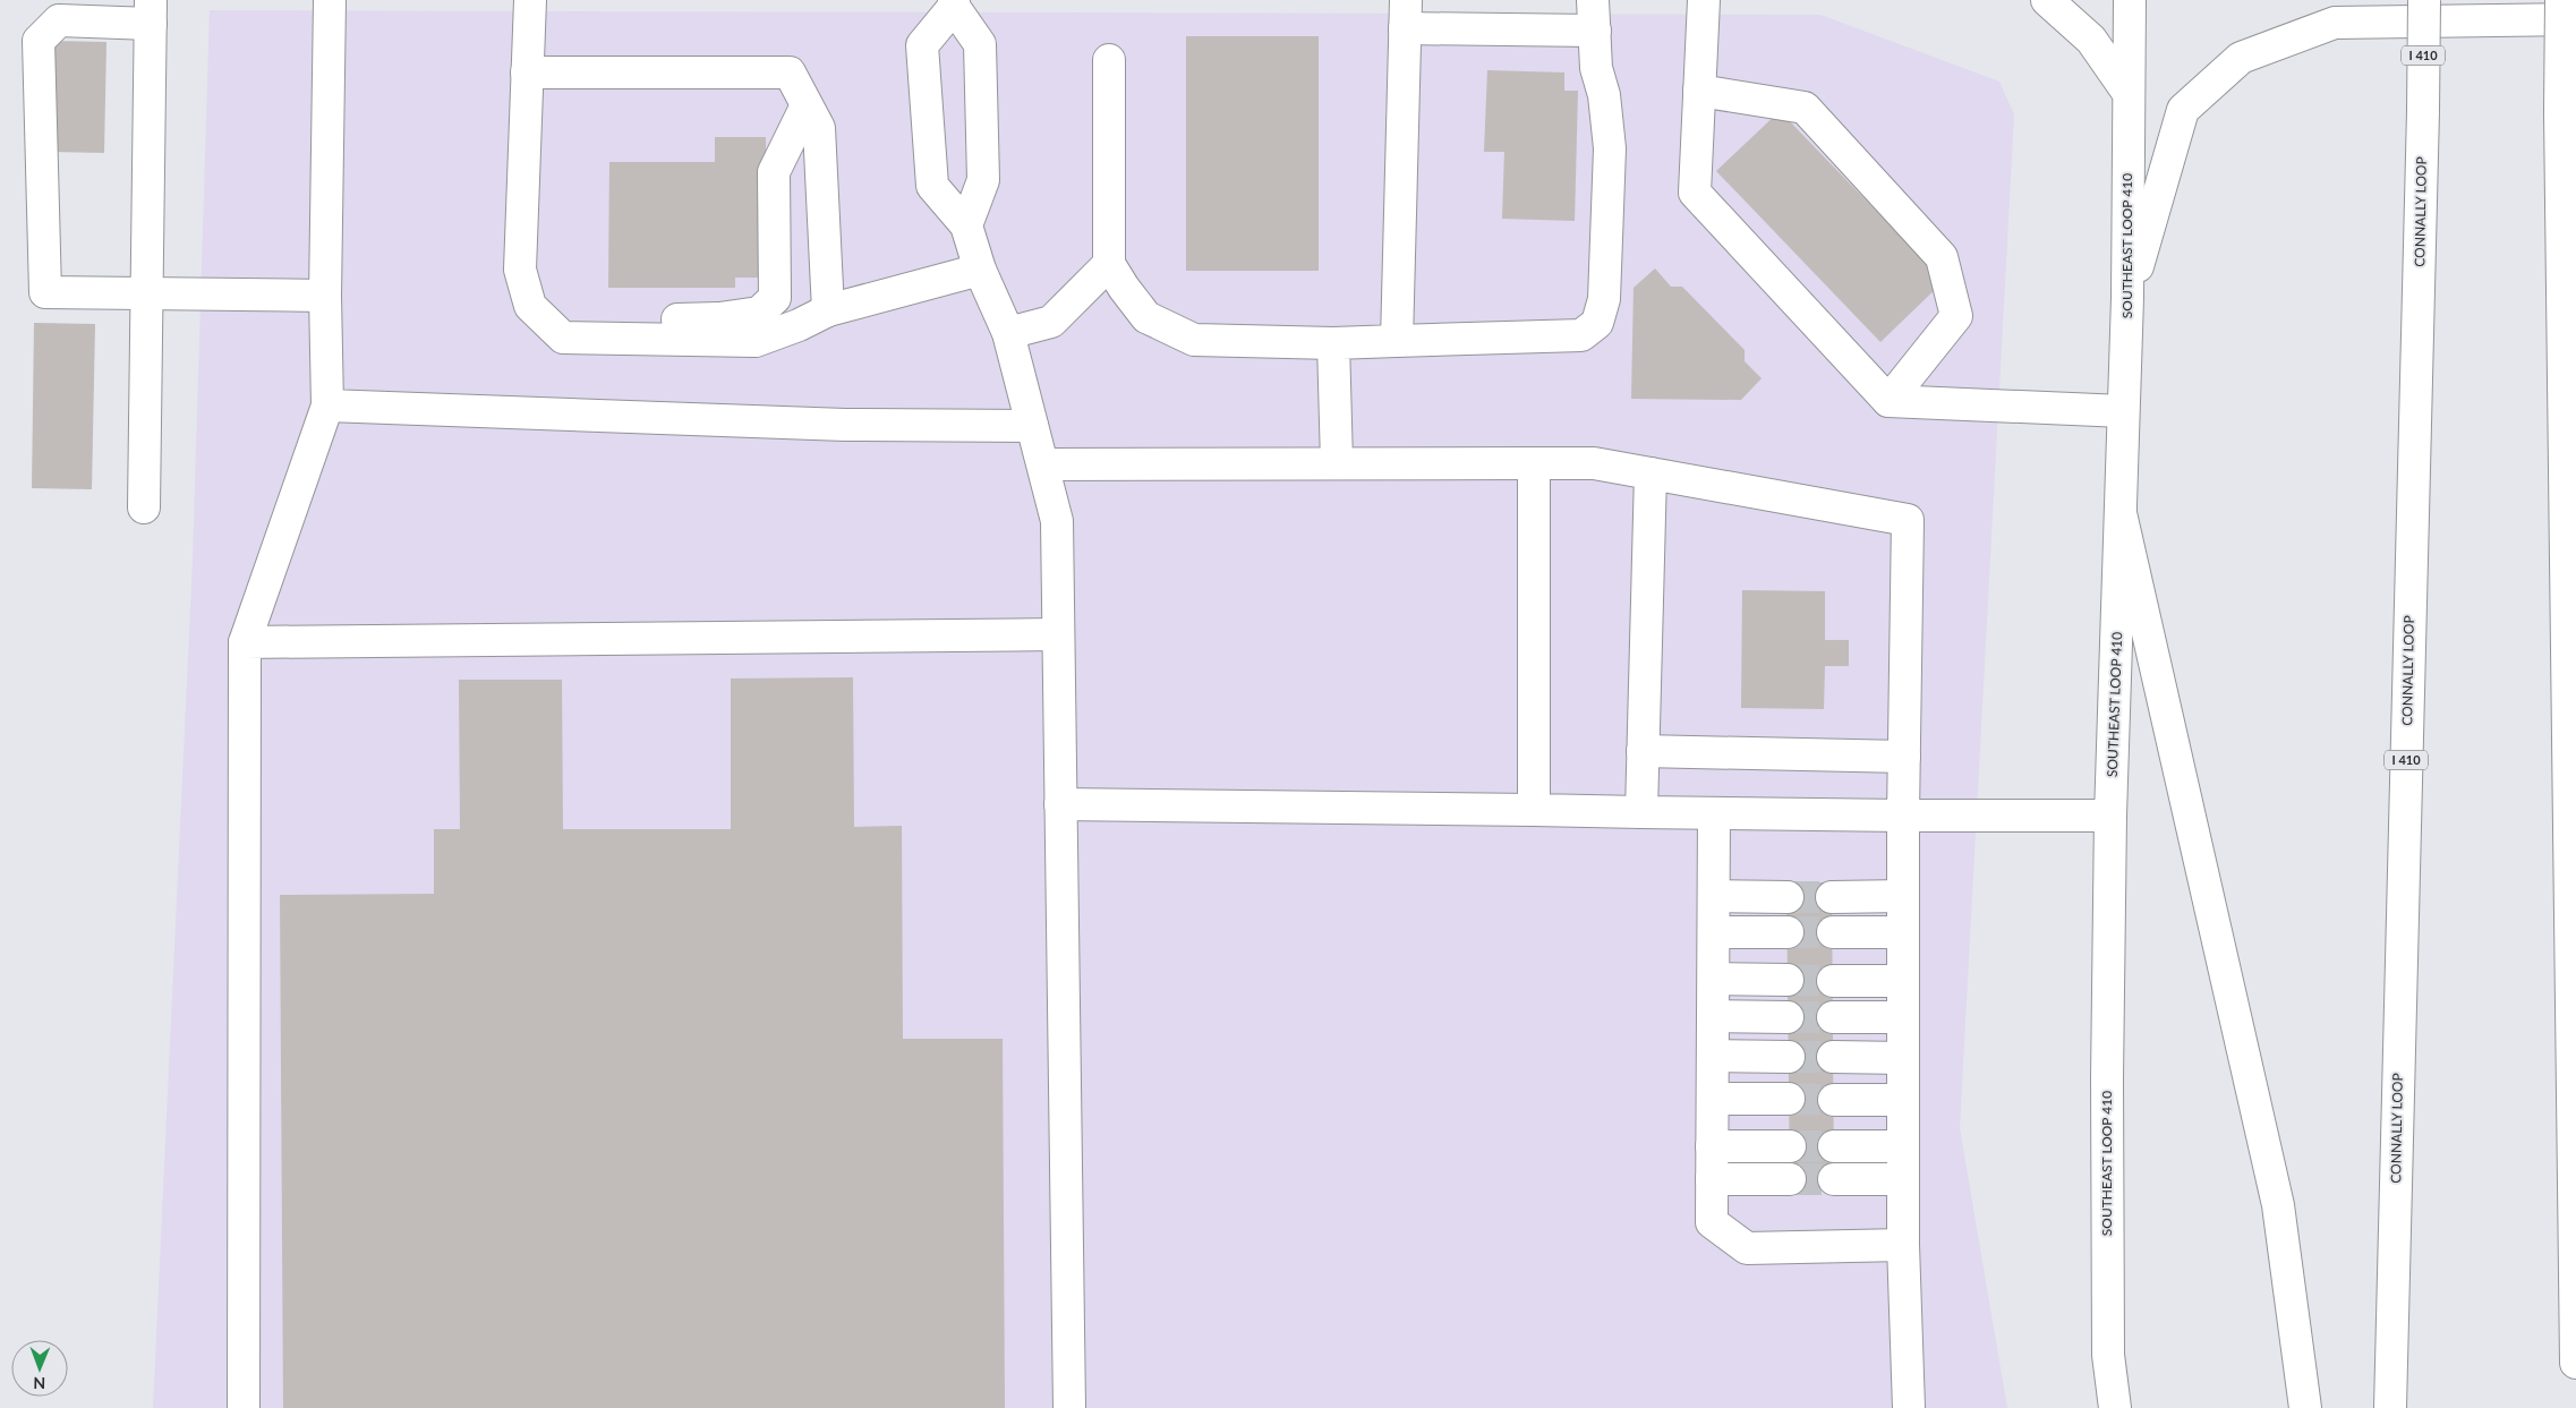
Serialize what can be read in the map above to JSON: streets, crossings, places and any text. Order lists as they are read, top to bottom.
{
  "streets": {
    "main road": ["I 410", "CONNALLY LOOP", "SOUTHEAST LOOP 410"]
  },
  "north": "bottom"
}
